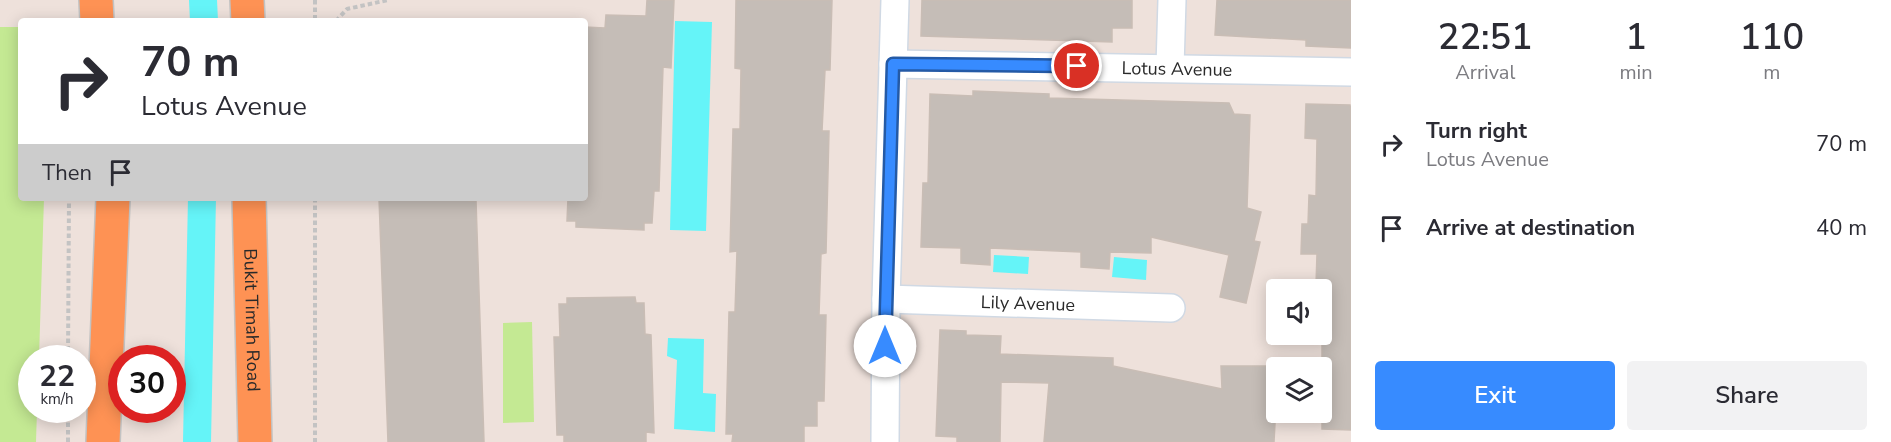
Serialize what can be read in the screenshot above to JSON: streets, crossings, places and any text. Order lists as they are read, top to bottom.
{
  "streets": {
    "highway": ["Bukit Timah Road"],
    "street": ["Lotus Avenue", "Lily Avenue"]
  },
  "page": {
    "eta": [
      "22:51",
      "Arrival",
      "1",
      "min",
      "110",
      "m"
    ],
    "turn": ["70 m", "Lotus Avenue"],
    "list": [
      {
        "name": "Turn right",
        "note": "Lotus Avenue",
        "value": "70 m"
      },
      {
        "name": "Arrive at destination",
        "value": "40 m"
      }
    ],
    "then": "Then",
    "speed": "22 km/h",
    "limit": "30",
    "buttons": ["Exit", "Share"]
  }
}
